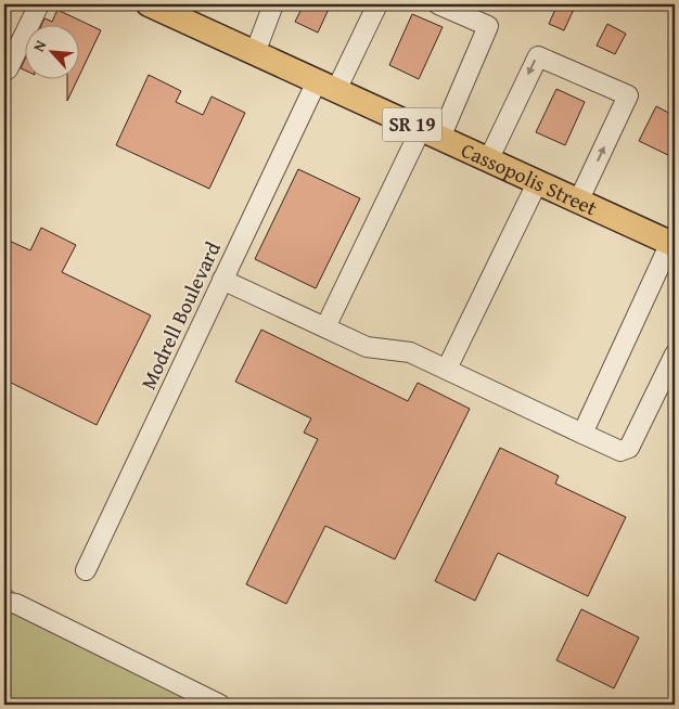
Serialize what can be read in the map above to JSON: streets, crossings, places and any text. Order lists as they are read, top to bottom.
{
  "streets": {
    "main road": ["SR 19", "Cassopolis Street"],
    "street": ["Modrell Boulevard"]
  },
  "crossings": [
    ["Cassopolis Street", "Modrell Boulevard"]
  ],
  "north": "top left"
}
